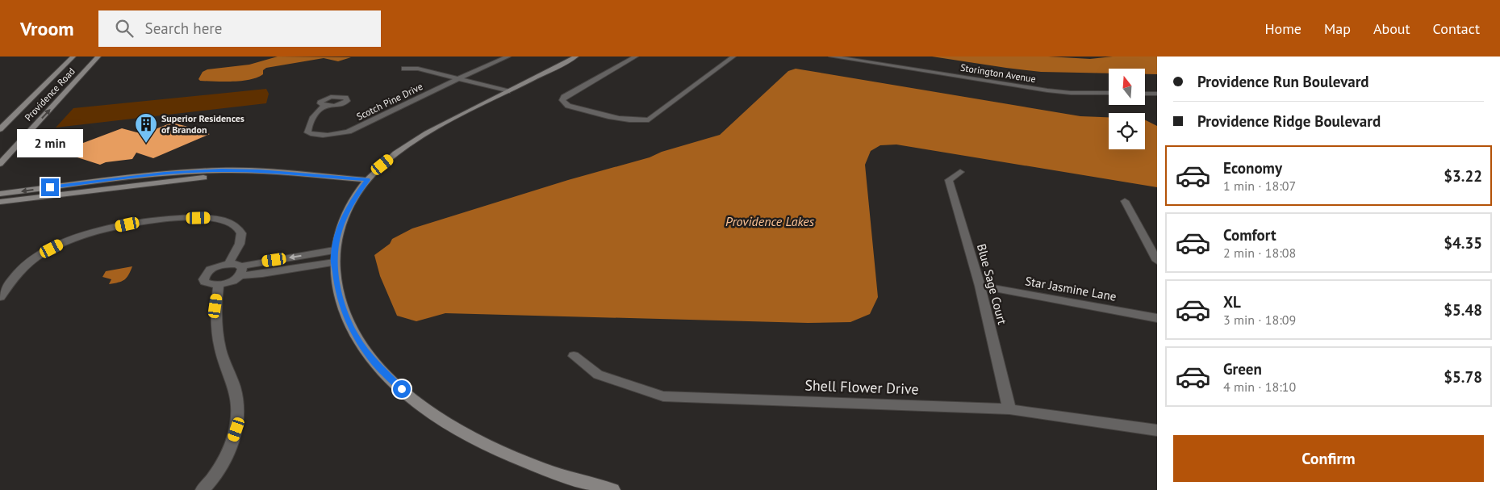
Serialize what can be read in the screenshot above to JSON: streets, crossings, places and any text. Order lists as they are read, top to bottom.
{
  "streets": {
    "street": [
      "Storington Avenue",
      "Providence Road",
      "Scotch Pine Drive",
      "Blue Sage Court",
      "Star Jasmine Lane",
      "Shell Flower Drive"
    ]
  },
  "crossings": [
    ["Blue Sage Court", "Star Jasmine Lane"],
    ["Blue Sage Court", "Shell Flower Drive"]
  ],
  "water": ["Providence Lakes"],
  "places": {
    "building": ["Superior Residences of Brandon"]
  },
  "north": "top",
  "page": {
    "header": "Vroom",
    "search": "Search here",
    "nav": [
      "Home",
      "Map",
      "About",
      "Contact"
    ],
    "banner": ["Providence Run Boulevard", "Providence Ridge Boulevard"],
    "bubble": "2 min",
    "list": [
      {
        "name": "Economy",
        "note": "1 min · 18:07",
        "value": "$3.22"
      },
      {
        "name": "Comfort",
        "note": "2 min · 18:08",
        "value": "$4.35"
      },
      {
        "name": "XL",
        "note": "3 min · 18:09",
        "value": "$5.48"
      },
      {
        "name": "Green",
        "note": "4 min · 18:10",
        "value": "$5.78"
      }
    ],
    "buttons": "Confirm"
  }
}
